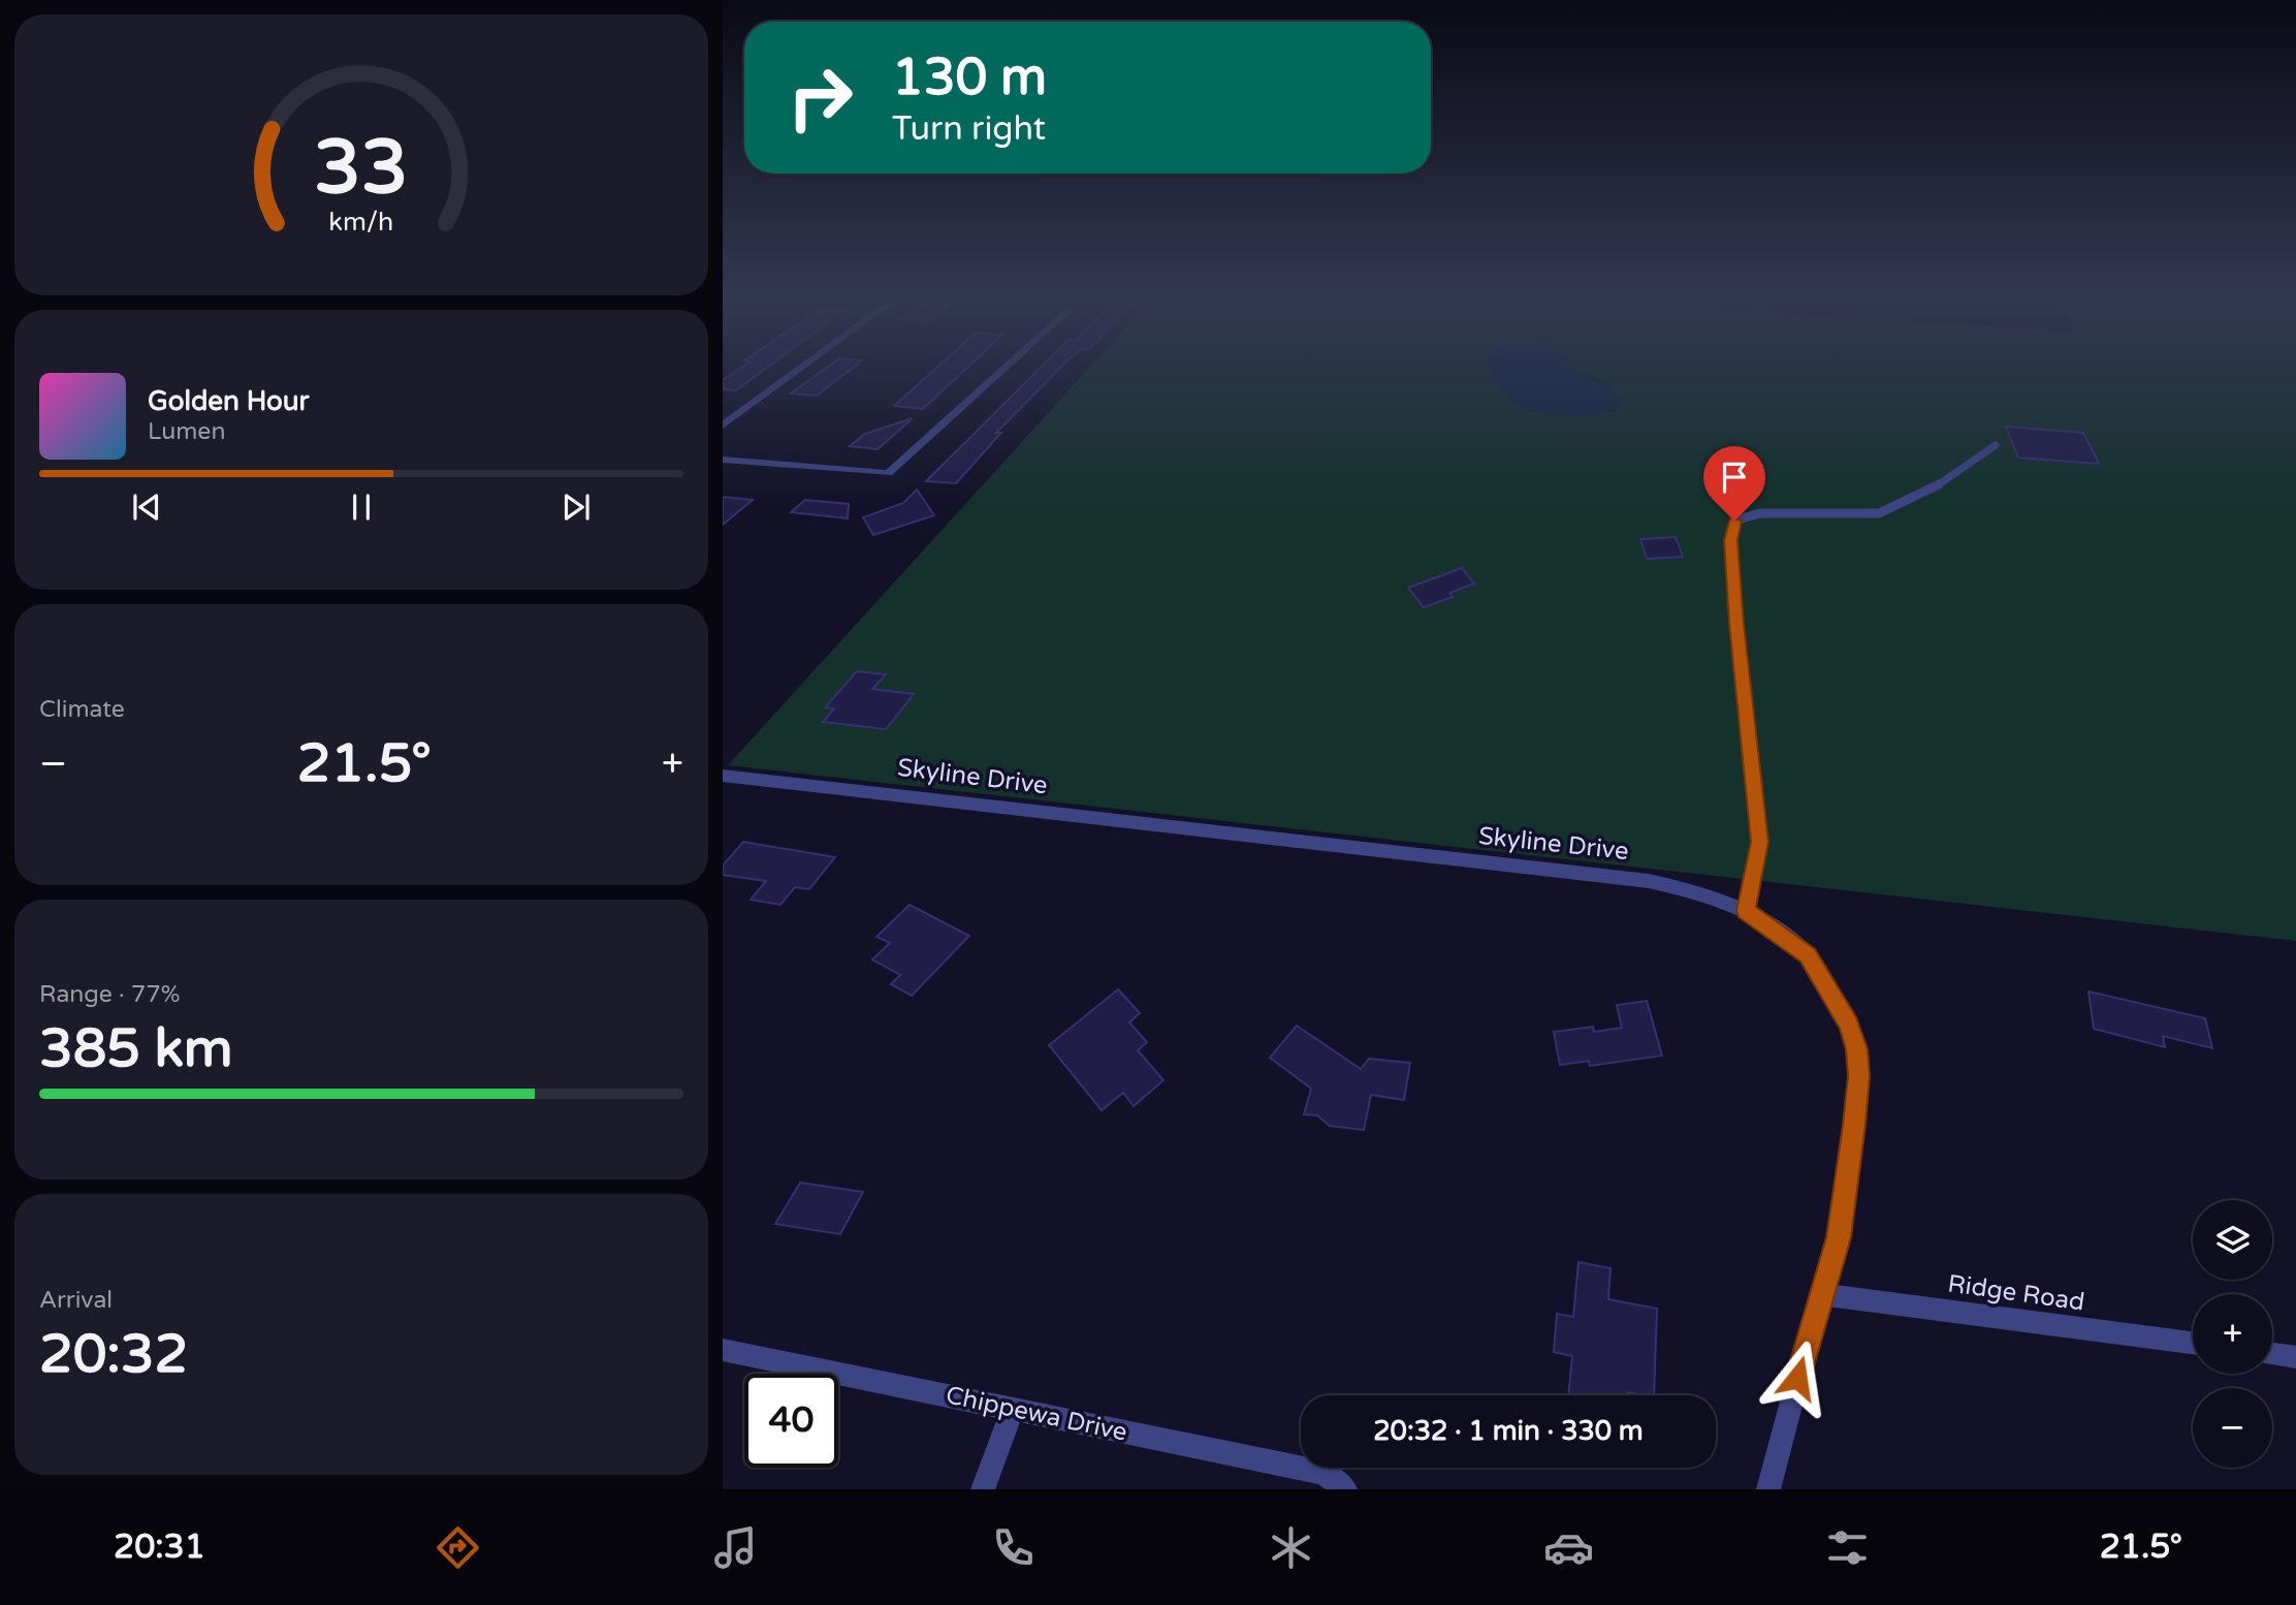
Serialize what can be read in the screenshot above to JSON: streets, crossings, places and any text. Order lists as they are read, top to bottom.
{
  "streets": {
    "street": ["Skyline Drive", "Ridge Road", "Chippewa Drive"]
  },
  "crossings": [
    ["Skyline Drive", "Ridge Road"]
  ],
  "page": {
    "turn": ["130 m", "Turn right"],
    "song": ["Golden Hour", "Lumen"],
    "tile": [
      "Climate",
      ["Range · 77%", "385 km"],
      ["Arrival", "20:32"]
    ],
    "heat": ["−", "21.5°", "+"],
    "map_buttons": ["+", "−"],
    "limit": "40",
    "trip": "20:32 · 1 min · 330 m",
    "tabs": ["20:31", "21.5°"],
    "gauge": ["33", "km/h"]
  }
}
